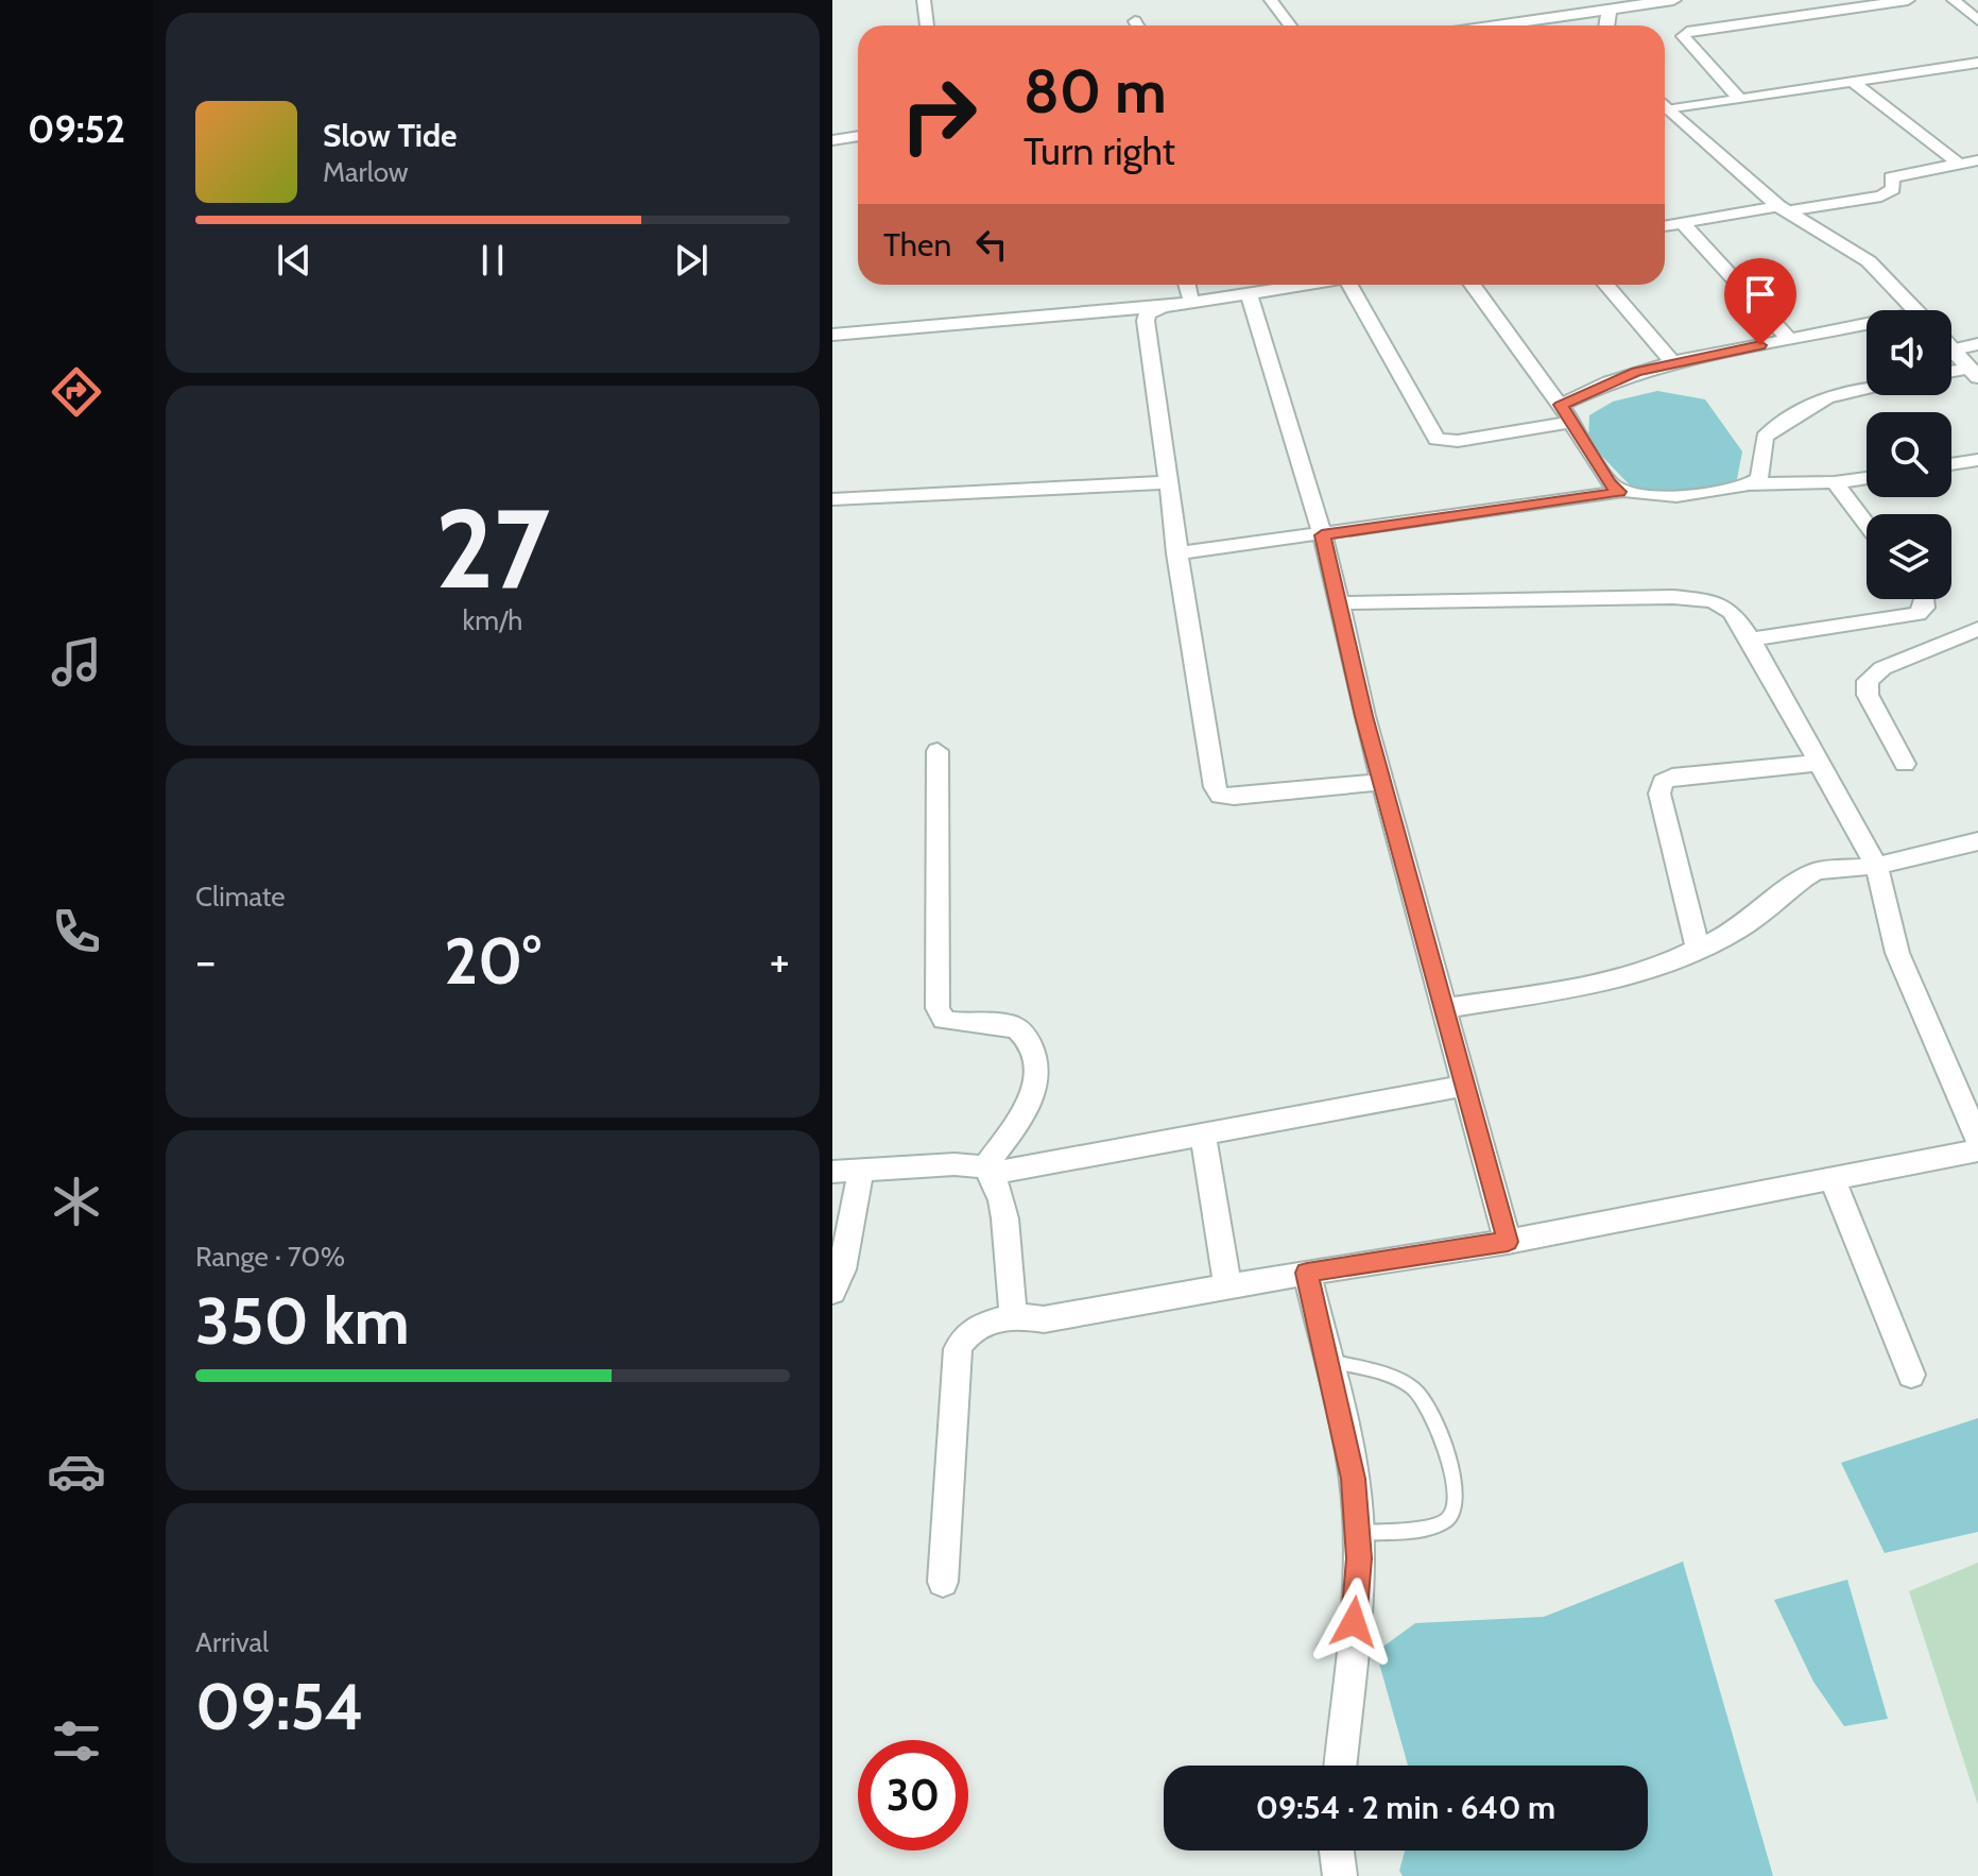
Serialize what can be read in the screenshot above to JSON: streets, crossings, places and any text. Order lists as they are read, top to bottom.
{
  "page": {
    "tabs": "09:52",
    "turn": ["80 m", "Turn right"],
    "song": ["Slow Tide", "Marlow"],
    "then": "Then",
    "tile": [
      ["27", "km/h"],
      "Climate",
      ["Range · 70%", "350 km"],
      ["Arrival", "09:54"]
    ],
    "heat": ["−", "20°", "+"],
    "limit": "30",
    "trip": "09:54 · 2 min · 640 m"
  }
}
